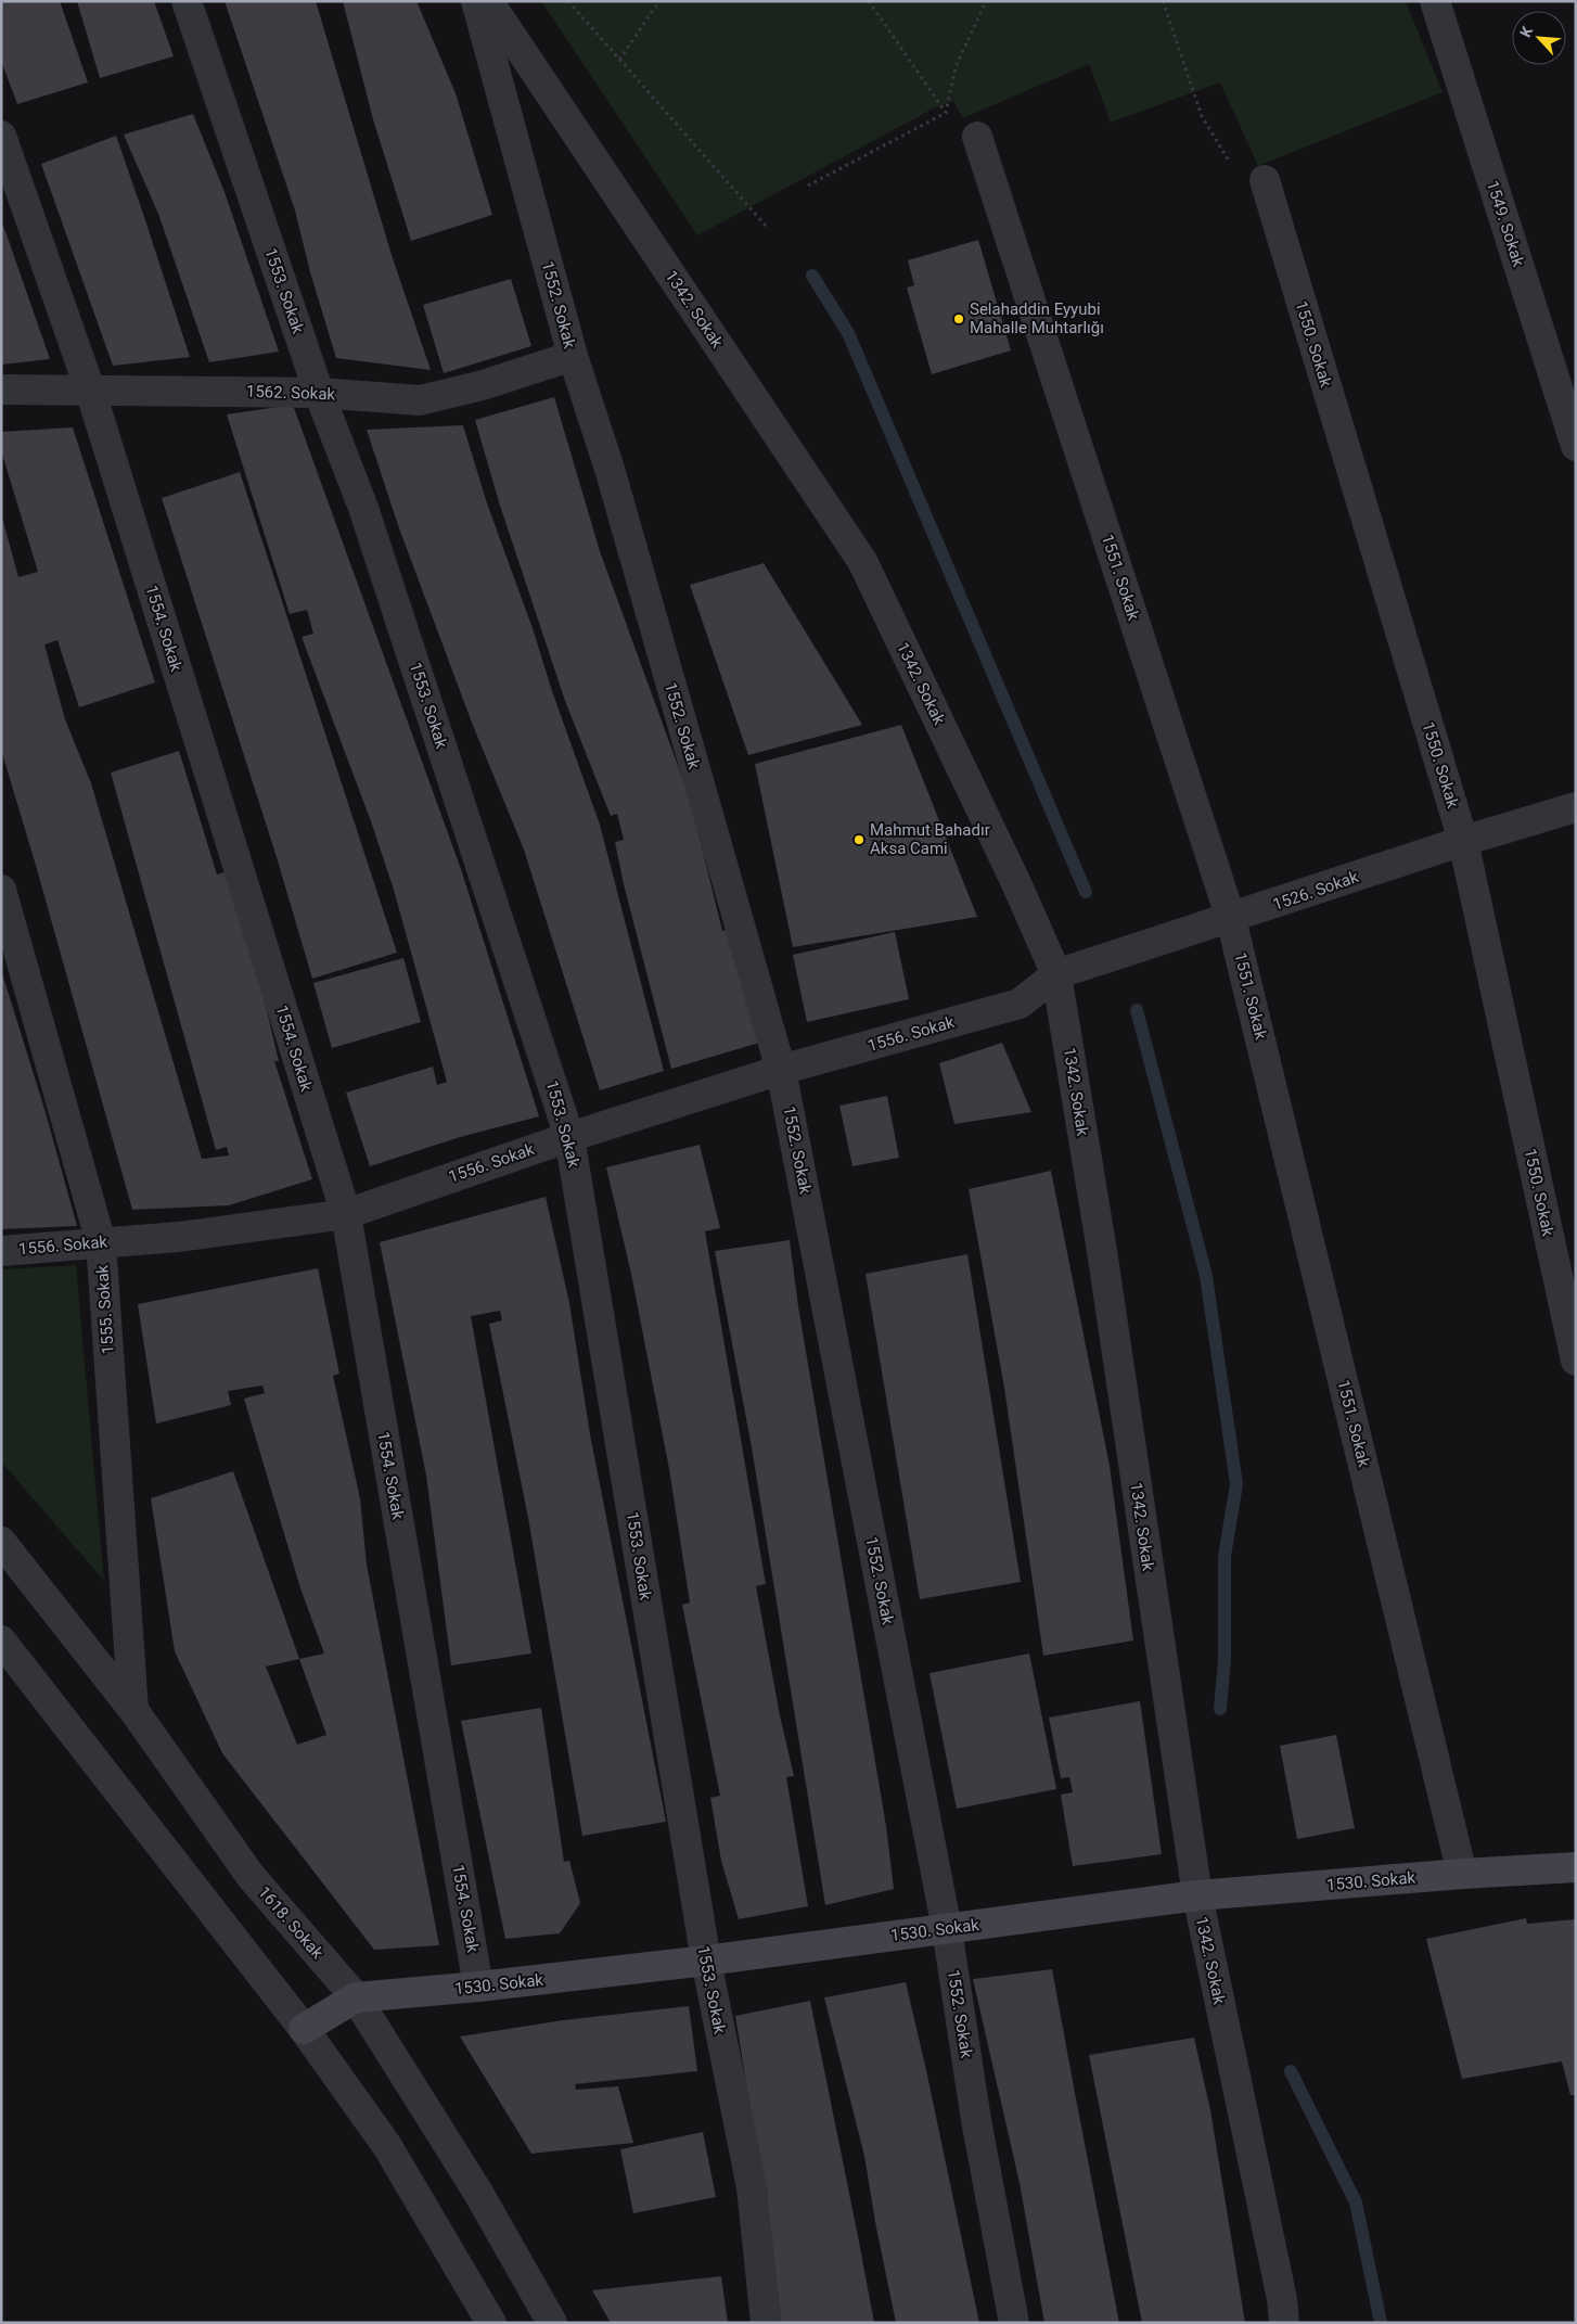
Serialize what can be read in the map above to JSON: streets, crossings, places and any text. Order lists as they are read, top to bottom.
{
  "streets": {
    "street": [
      "1549. Sokak",
      "1553. Sokak",
      "1552. Sokak",
      "1342. Sokak",
      "1550. Sokak",
      "1562. Sokak",
      "1551. Sokak",
      "1554. Sokak",
      "1526. Sokak",
      "1556. Sokak",
      "1555. Sokak",
      "1530. Sokak",
      "1618. Sokak"
    ]
  },
  "crossings": [
    ["1553. Sokak", "1562. Sokak"],
    ["1553. Sokak", "1556. Sokak"],
    ["1553. Sokak", "1530. Sokak"],
    ["1552. Sokak", "1562. Sokak"],
    ["1552. Sokak", "1556. Sokak"],
    ["1552. Sokak", "1530. Sokak"],
    ["1342. Sokak", "1526. Sokak"],
    ["1342. Sokak", "1556. Sokak"],
    ["1342. Sokak", "1530. Sokak"],
    ["1550. Sokak", "1526. Sokak"],
    ["1562. Sokak", "1554. Sokak"],
    ["1551. Sokak", "1526. Sokak"],
    ["1551. Sokak", "1530. Sokak"],
    ["1554. Sokak", "1556. Sokak"],
    ["1554. Sokak", "1530. Sokak"],
    ["1526. Sokak", "1556. Sokak"],
    ["1556. Sokak", "1555. Sokak"],
    ["1555. Sokak", "1618. Sokak"],
    ["1530. Sokak", "1618. Sokak"]
  ],
  "places": ["Selahaddin Eyyubi Mahalle Muhtarlığı", "Mahmut Bahadır Aksa Cami"],
  "north": "top left"
}
